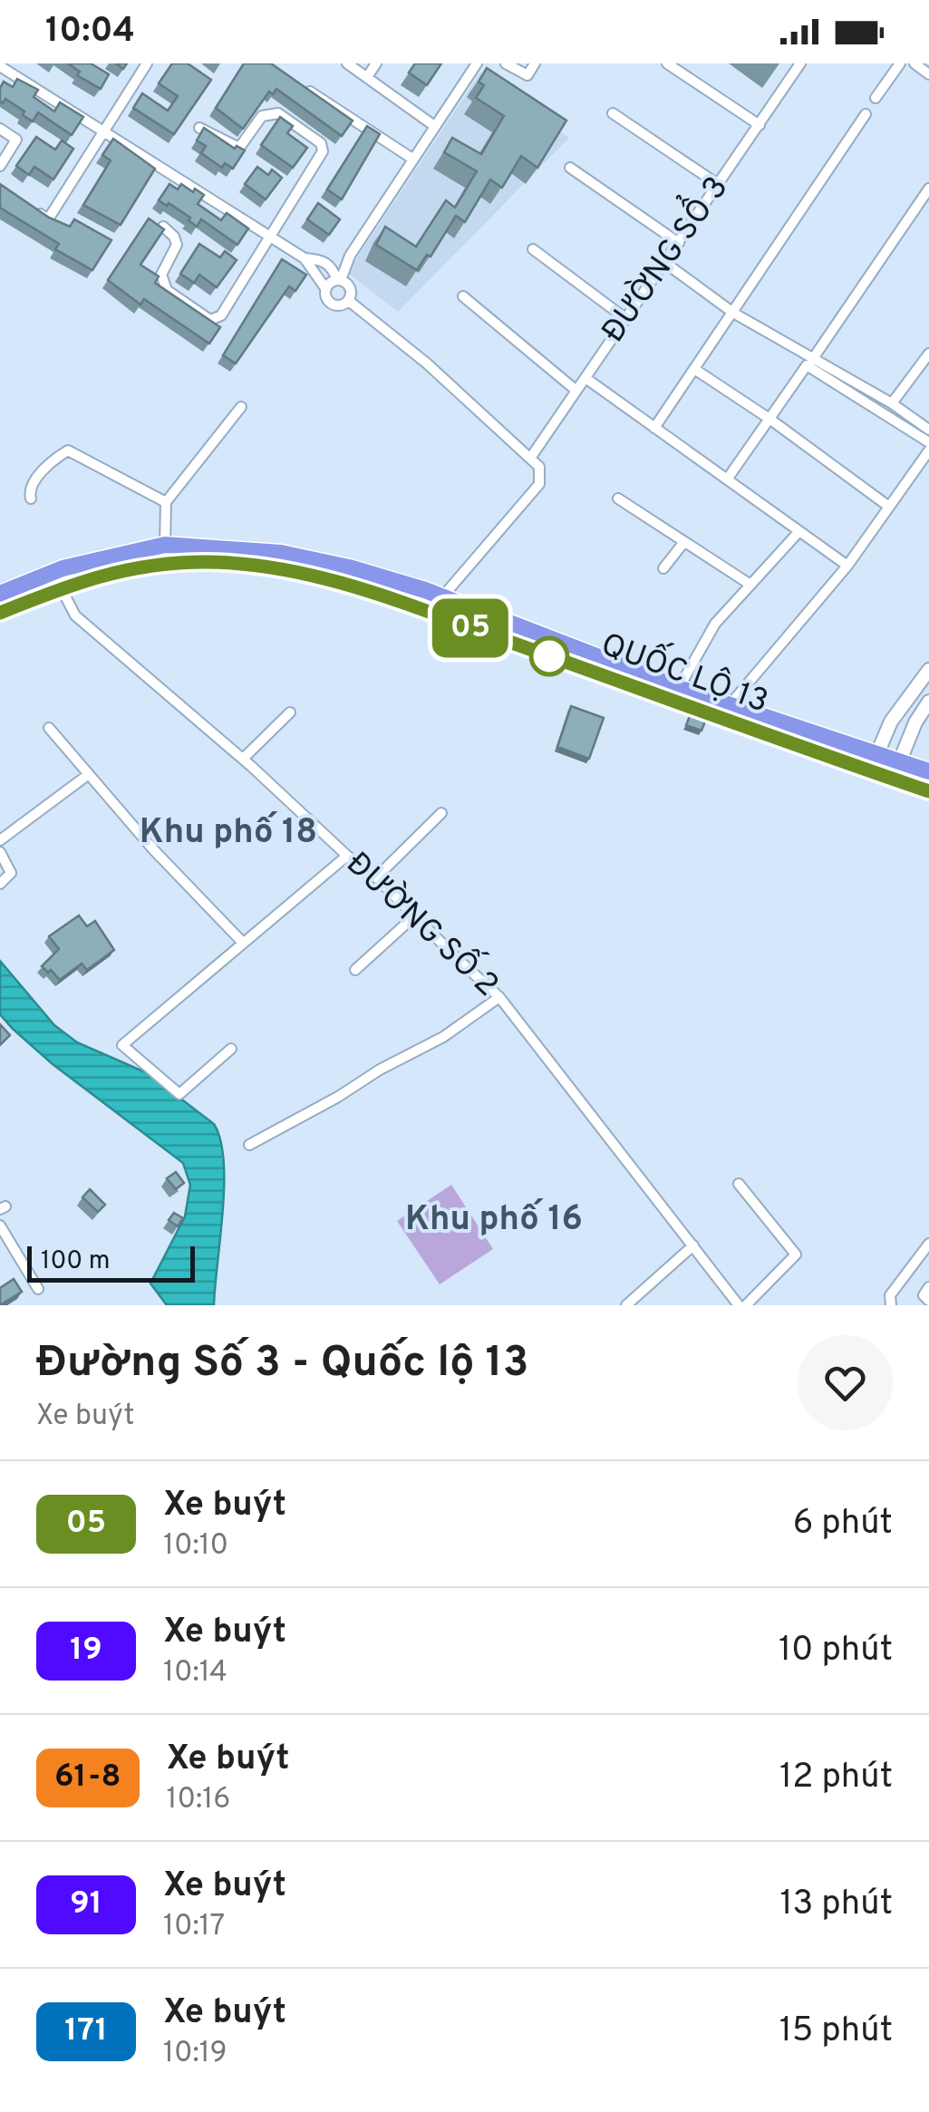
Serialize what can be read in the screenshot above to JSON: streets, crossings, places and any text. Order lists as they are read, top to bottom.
{
  "streets": {
    "highway": ["QUỐC LỘ 13"],
    "street": ["ĐƯỜNG SỔ 3", "ĐƯỜNG SỐ 2"]
  },
  "crossings": [
    ["QUỐC LỘ 13", "ĐƯỜNG SỐ 2"]
  ],
  "districts": ["Khu phố 18", "Khu phố 16"],
  "lines": ["bus line 05"],
  "scale_bar": "100 m",
  "page": {
    "status": "10:04",
    "on_map": "05",
    "scale": "100 m",
    "heading": ["Đường Số 3 - Quốc lộ 13", "Xe buýt"],
    "list": [
      {
        "mark": "05",
        "name": "Xe buýt",
        "note": "10:10",
        "value": "6 phút"
      },
      {
        "mark": "19",
        "name": "Xe buýt",
        "note": "10:14",
        "value": "10 phút"
      },
      {
        "mark": "61-8",
        "name": "Xe buýt",
        "note": "10:16",
        "value": "12 phút"
      },
      {
        "mark": "91",
        "name": "Xe buýt",
        "note": "10:17",
        "value": "13 phút"
      },
      {
        "mark": "171",
        "name": "Xe buýt",
        "note": "10:19",
        "value": "15 phút"
      }
    ]
  }
}
